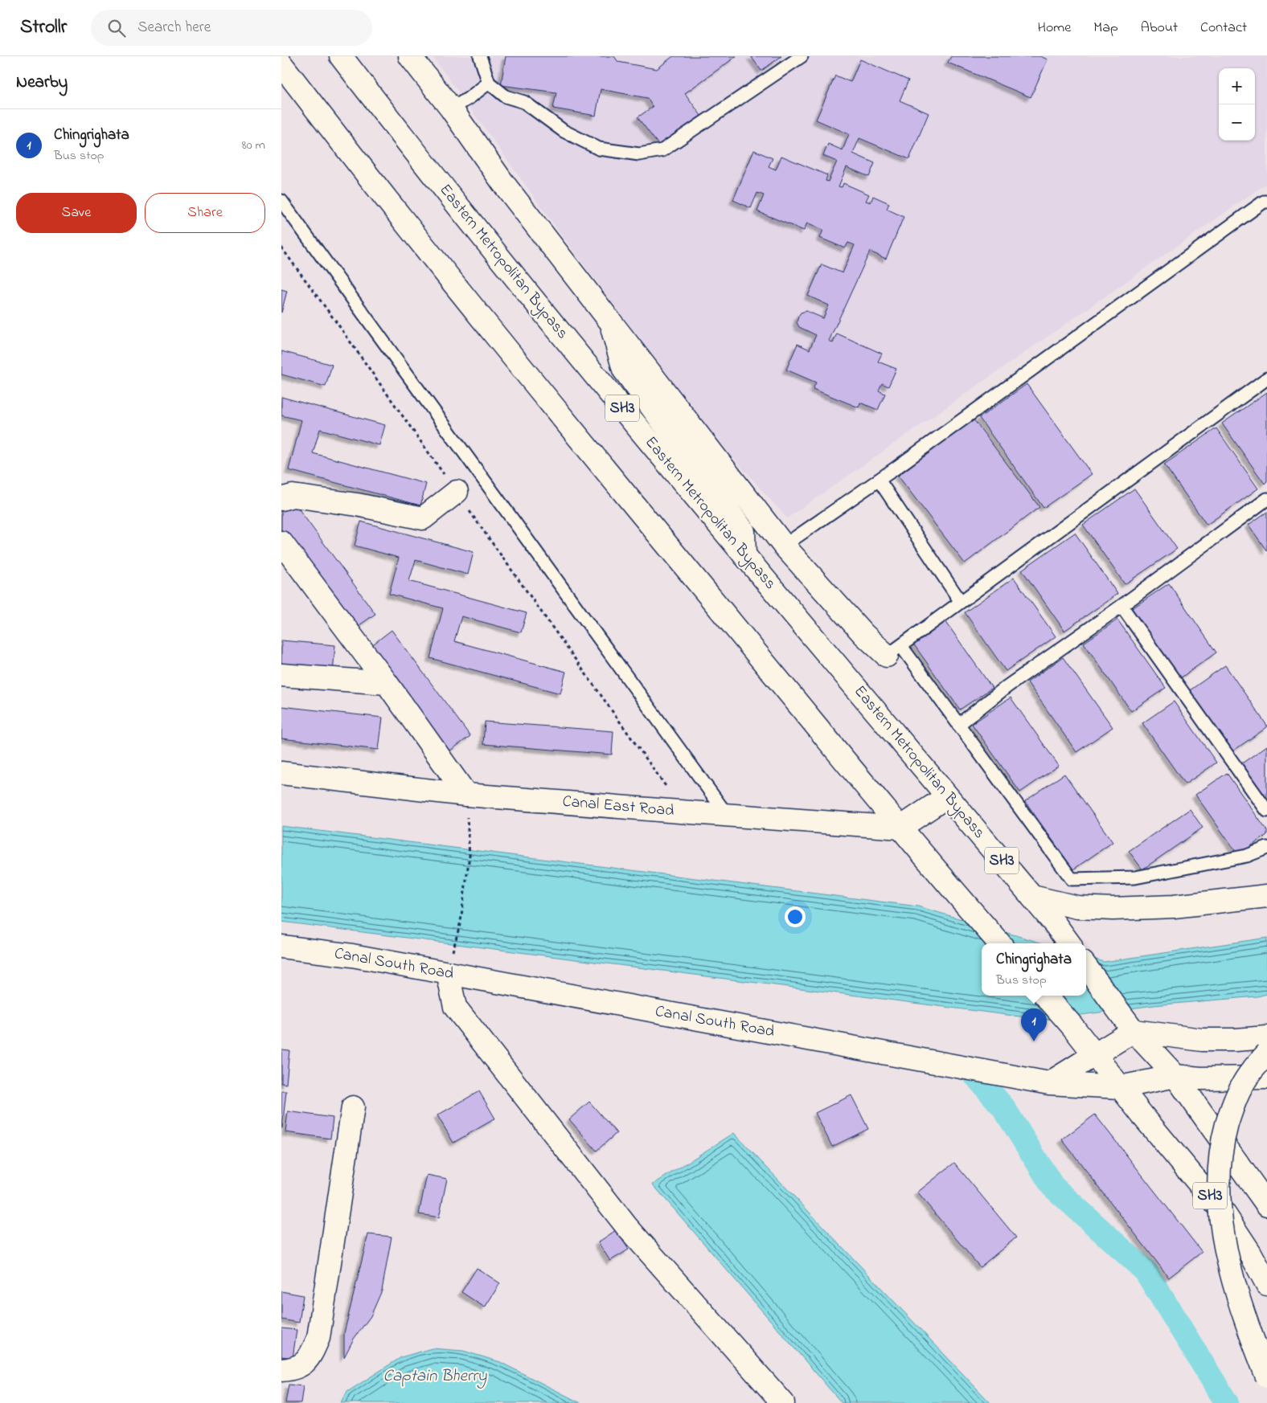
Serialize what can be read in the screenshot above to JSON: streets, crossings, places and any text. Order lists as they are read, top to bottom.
{
  "streets": {
    "main road": [
      "Eastern Metropolitan Bypass",
      "SH3",
      "Canal East Road",
      "Canal South Road"
    ]
  },
  "crossings": [
    ["SH3", "Canal South Road"]
  ],
  "water": ["Captain Bherry"],
  "page": {
    "header": "Strollr",
    "search": "Search here",
    "nav": [
      "Home",
      "Map",
      "About",
      "Contact"
    ],
    "heading": "Nearby",
    "map_buttons": ["+", "−"],
    "list": [
      {
        "mark": "1",
        "name": "Chingrighata",
        "note": "Bus stop",
        "value": "80 m"
      }
    ],
    "buttons": ["Save", "Share"],
    "popup": ["Chingrighata", "Bus stop"],
    "pins": "1"
  }
}
